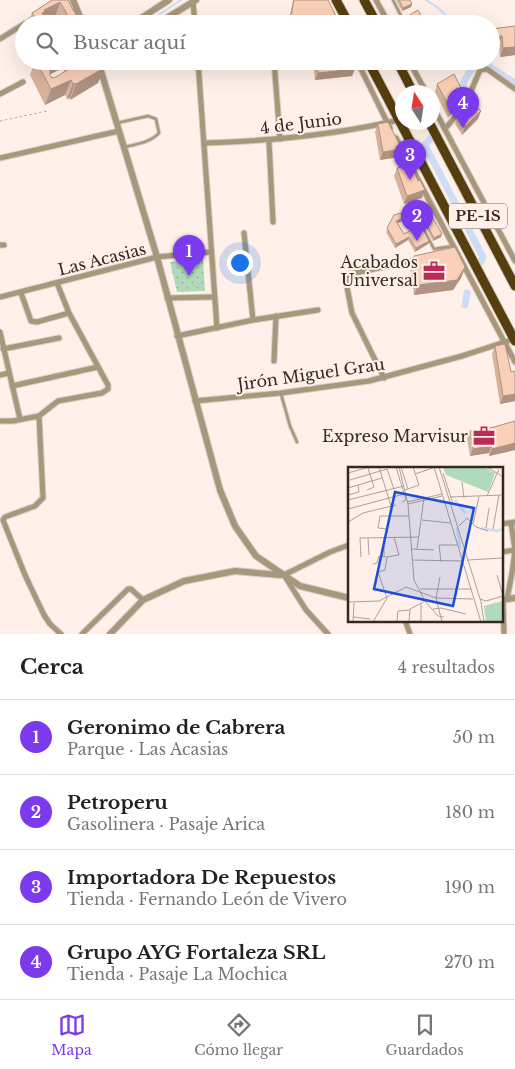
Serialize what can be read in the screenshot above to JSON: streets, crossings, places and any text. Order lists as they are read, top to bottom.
{
  "streets": {
    "highway": ["PE-1S"],
    "street": ["4 de Junio", "Las Acasias", "Jirón Miguel Grau"]
  },
  "crossings": [
    ["PE-1S", "Jirón Miguel Grau"]
  ],
  "places": {
    "office": ["Acabados Universal", "Expreso Marvisur"]
  },
  "north": "top",
  "page": {
    "search": "Buscar aquí",
    "pins": [
      "4",
      "3",
      "2",
      "1"
    ],
    "heading": ["Cerca", "4 resultados"],
    "list": [
      {
        "mark": "1",
        "name": "Geronimo de Cabrera",
        "note": "Parque · Las Acasias",
        "value": "50 m"
      },
      {
        "mark": "2",
        "name": "Petroperu",
        "note": "Gasolinera · Pasaje Arica",
        "value": "180 m"
      },
      {
        "mark": "3",
        "name": "Importadora De Repuestos",
        "note": "Tienda · Fernando León de Vivero",
        "value": "190 m"
      },
      {
        "mark": "4",
        "name": "Grupo AYG Fortaleza SRL",
        "note": "Tienda · Pasaje La Mochica",
        "value": "270 m"
      }
    ],
    "nav": ["Mapa", "Cómo llegar", "Guardados"]
  }
}
